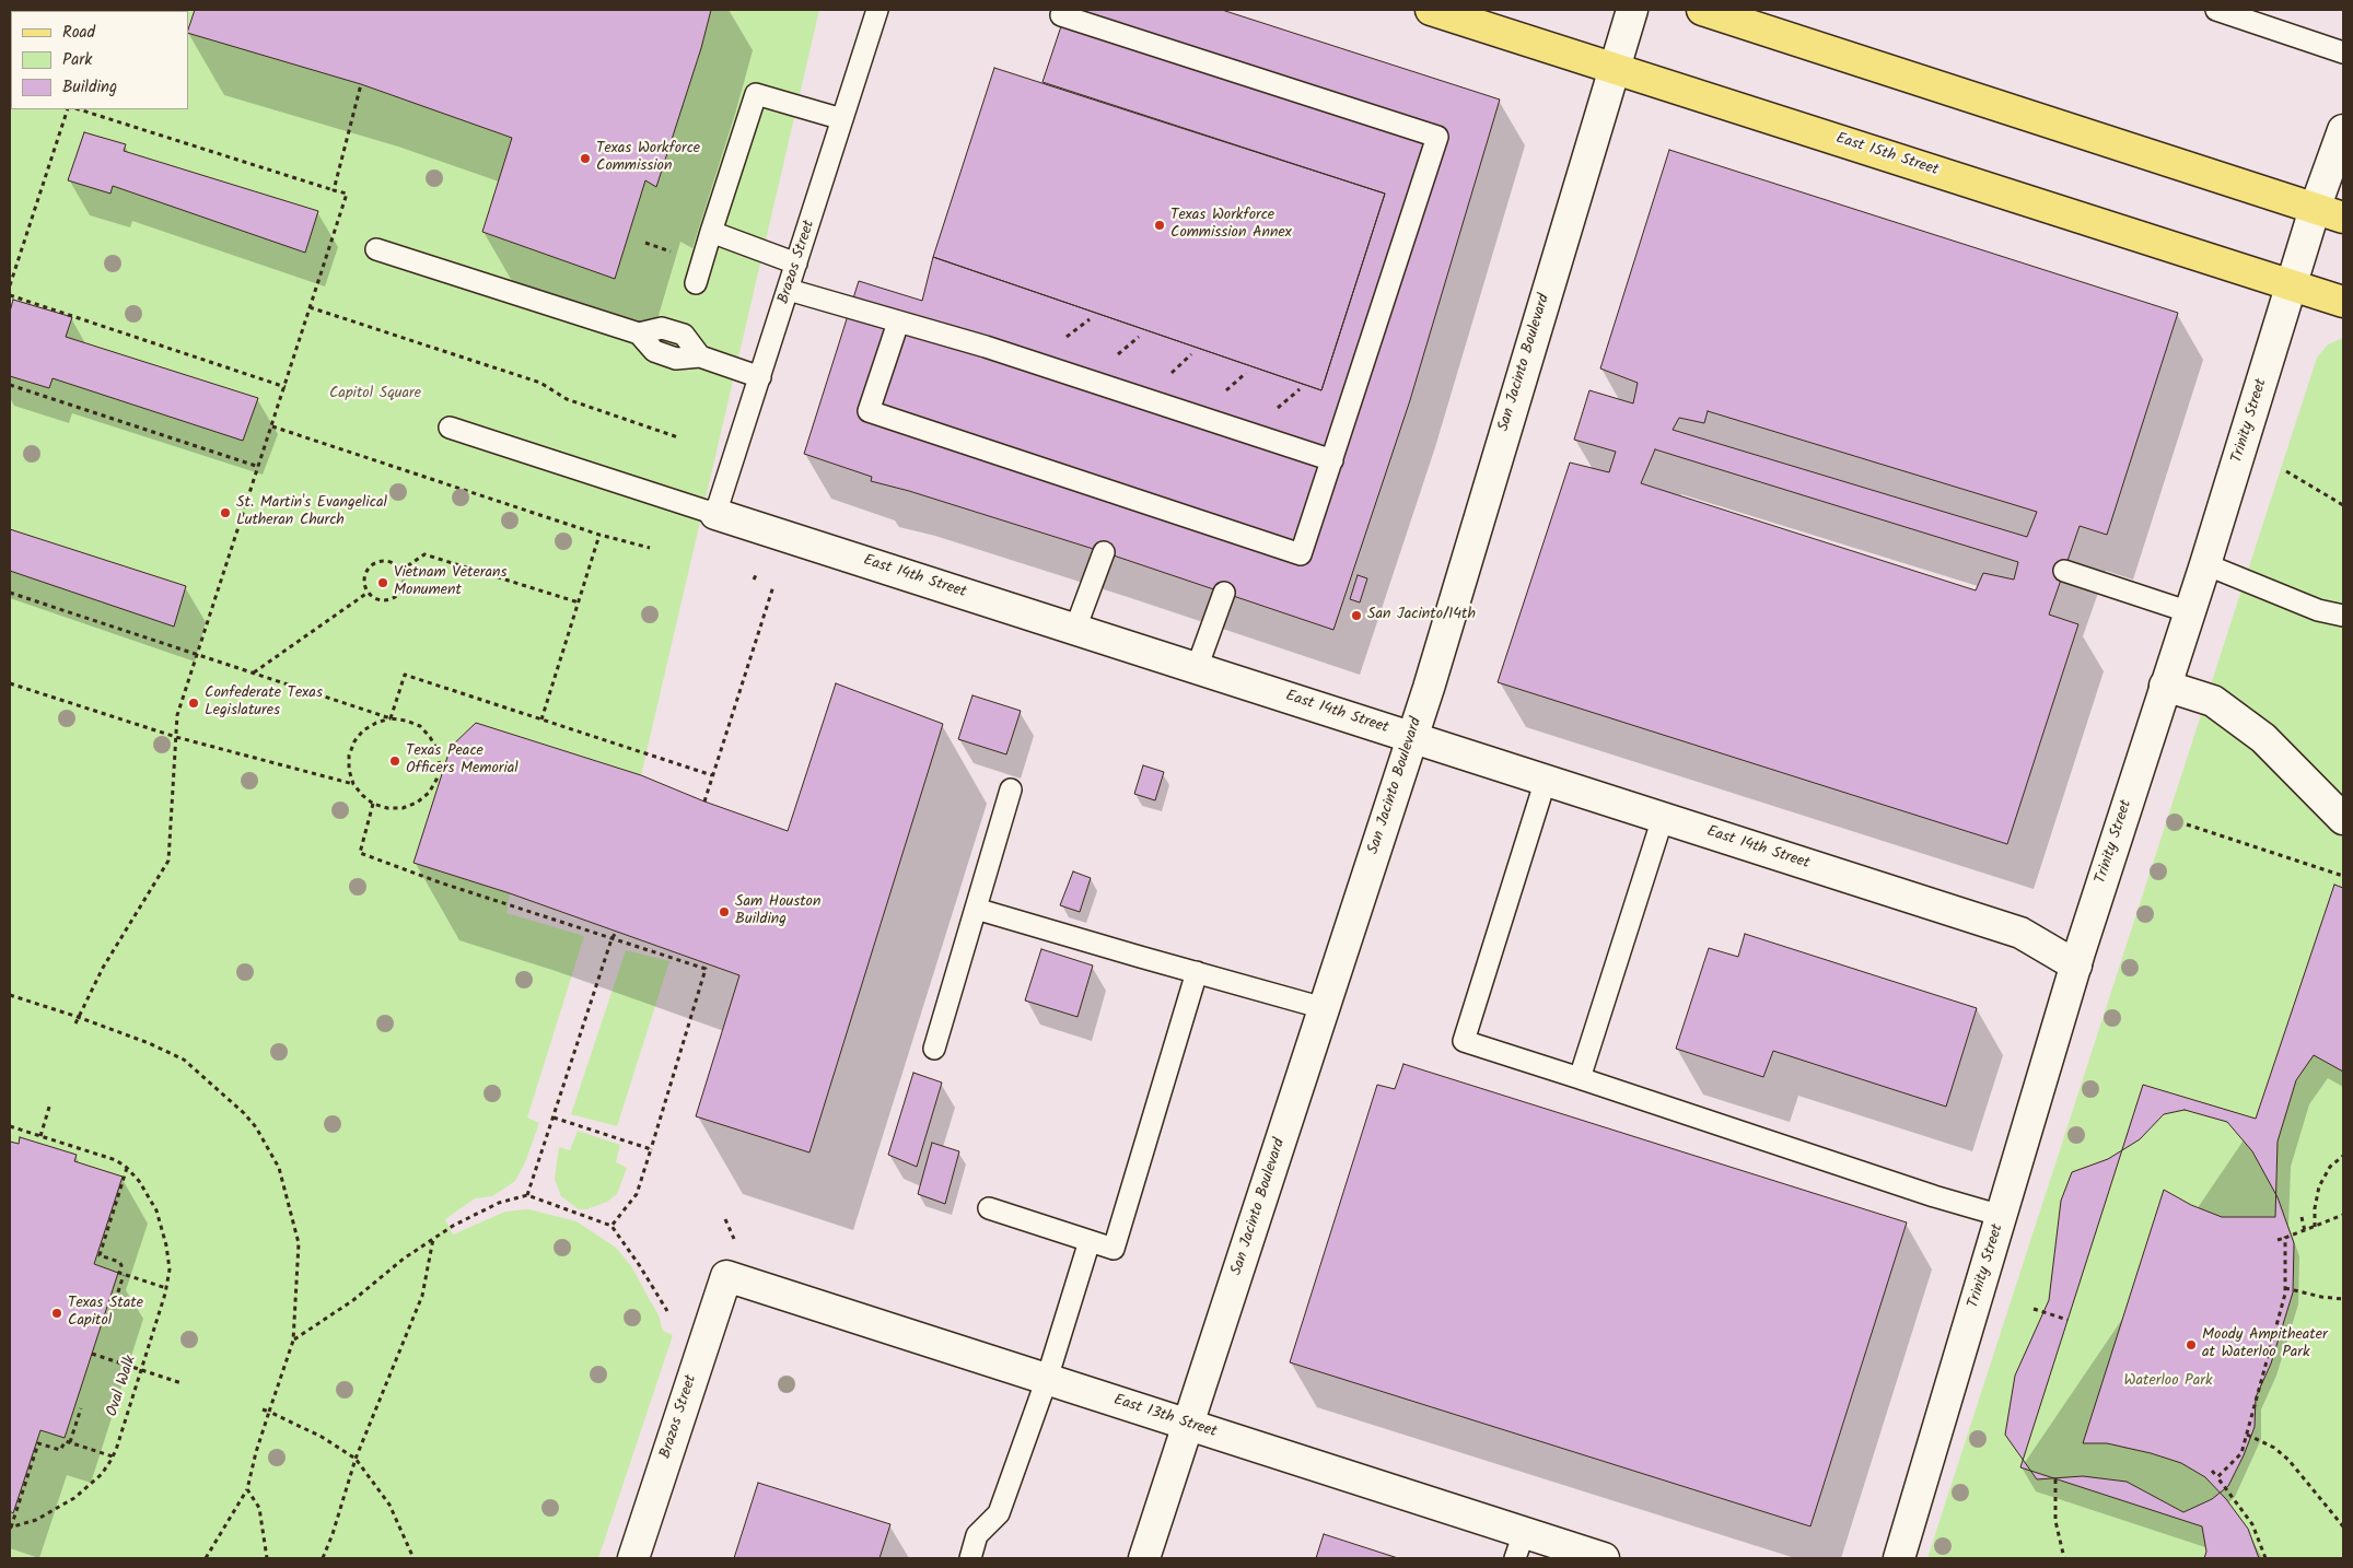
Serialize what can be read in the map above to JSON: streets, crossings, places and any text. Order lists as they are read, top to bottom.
{
  "streets": {
    "main road": [
      "East 15th Street",
      "Brazos Street",
      "San Jacinto Boulevard",
      "Trinity Street",
      "East 14th Street",
      "East 13th Street"
    ],
    "path": ["Oval Walk"]
  },
  "crossings": [
    ["East 15th Street", "San Jacinto Boulevard"],
    ["East 15th Street", "Trinity Street"],
    ["Brazos Street", "East 14th Street"],
    ["Brazos Street", "East 13th Street"],
    ["San Jacinto Boulevard", "East 14th Street"],
    ["San Jacinto Boulevard", "East 13th Street"],
    ["Trinity Street", "East 14th Street"]
  ],
  "parks": ["Capitol Square", "Waterloo Park"],
  "places": [
    "Texas Workforce Commission",
    "Texas Workforce Commission Annex",
    "St. Martin's Evangelical Lutheran Church",
    "Vietnam Veterans Monument",
    "San Jacinto/14th",
    "Confederate Texas Legislatures",
    "Texas Peace Officers Memorial",
    "Sam Houston Building",
    "Texas State Capitol",
    "Moody Ampitheater at Waterloo Park"
  ],
  "legend": ["Road", "Park", "Building"]
}
